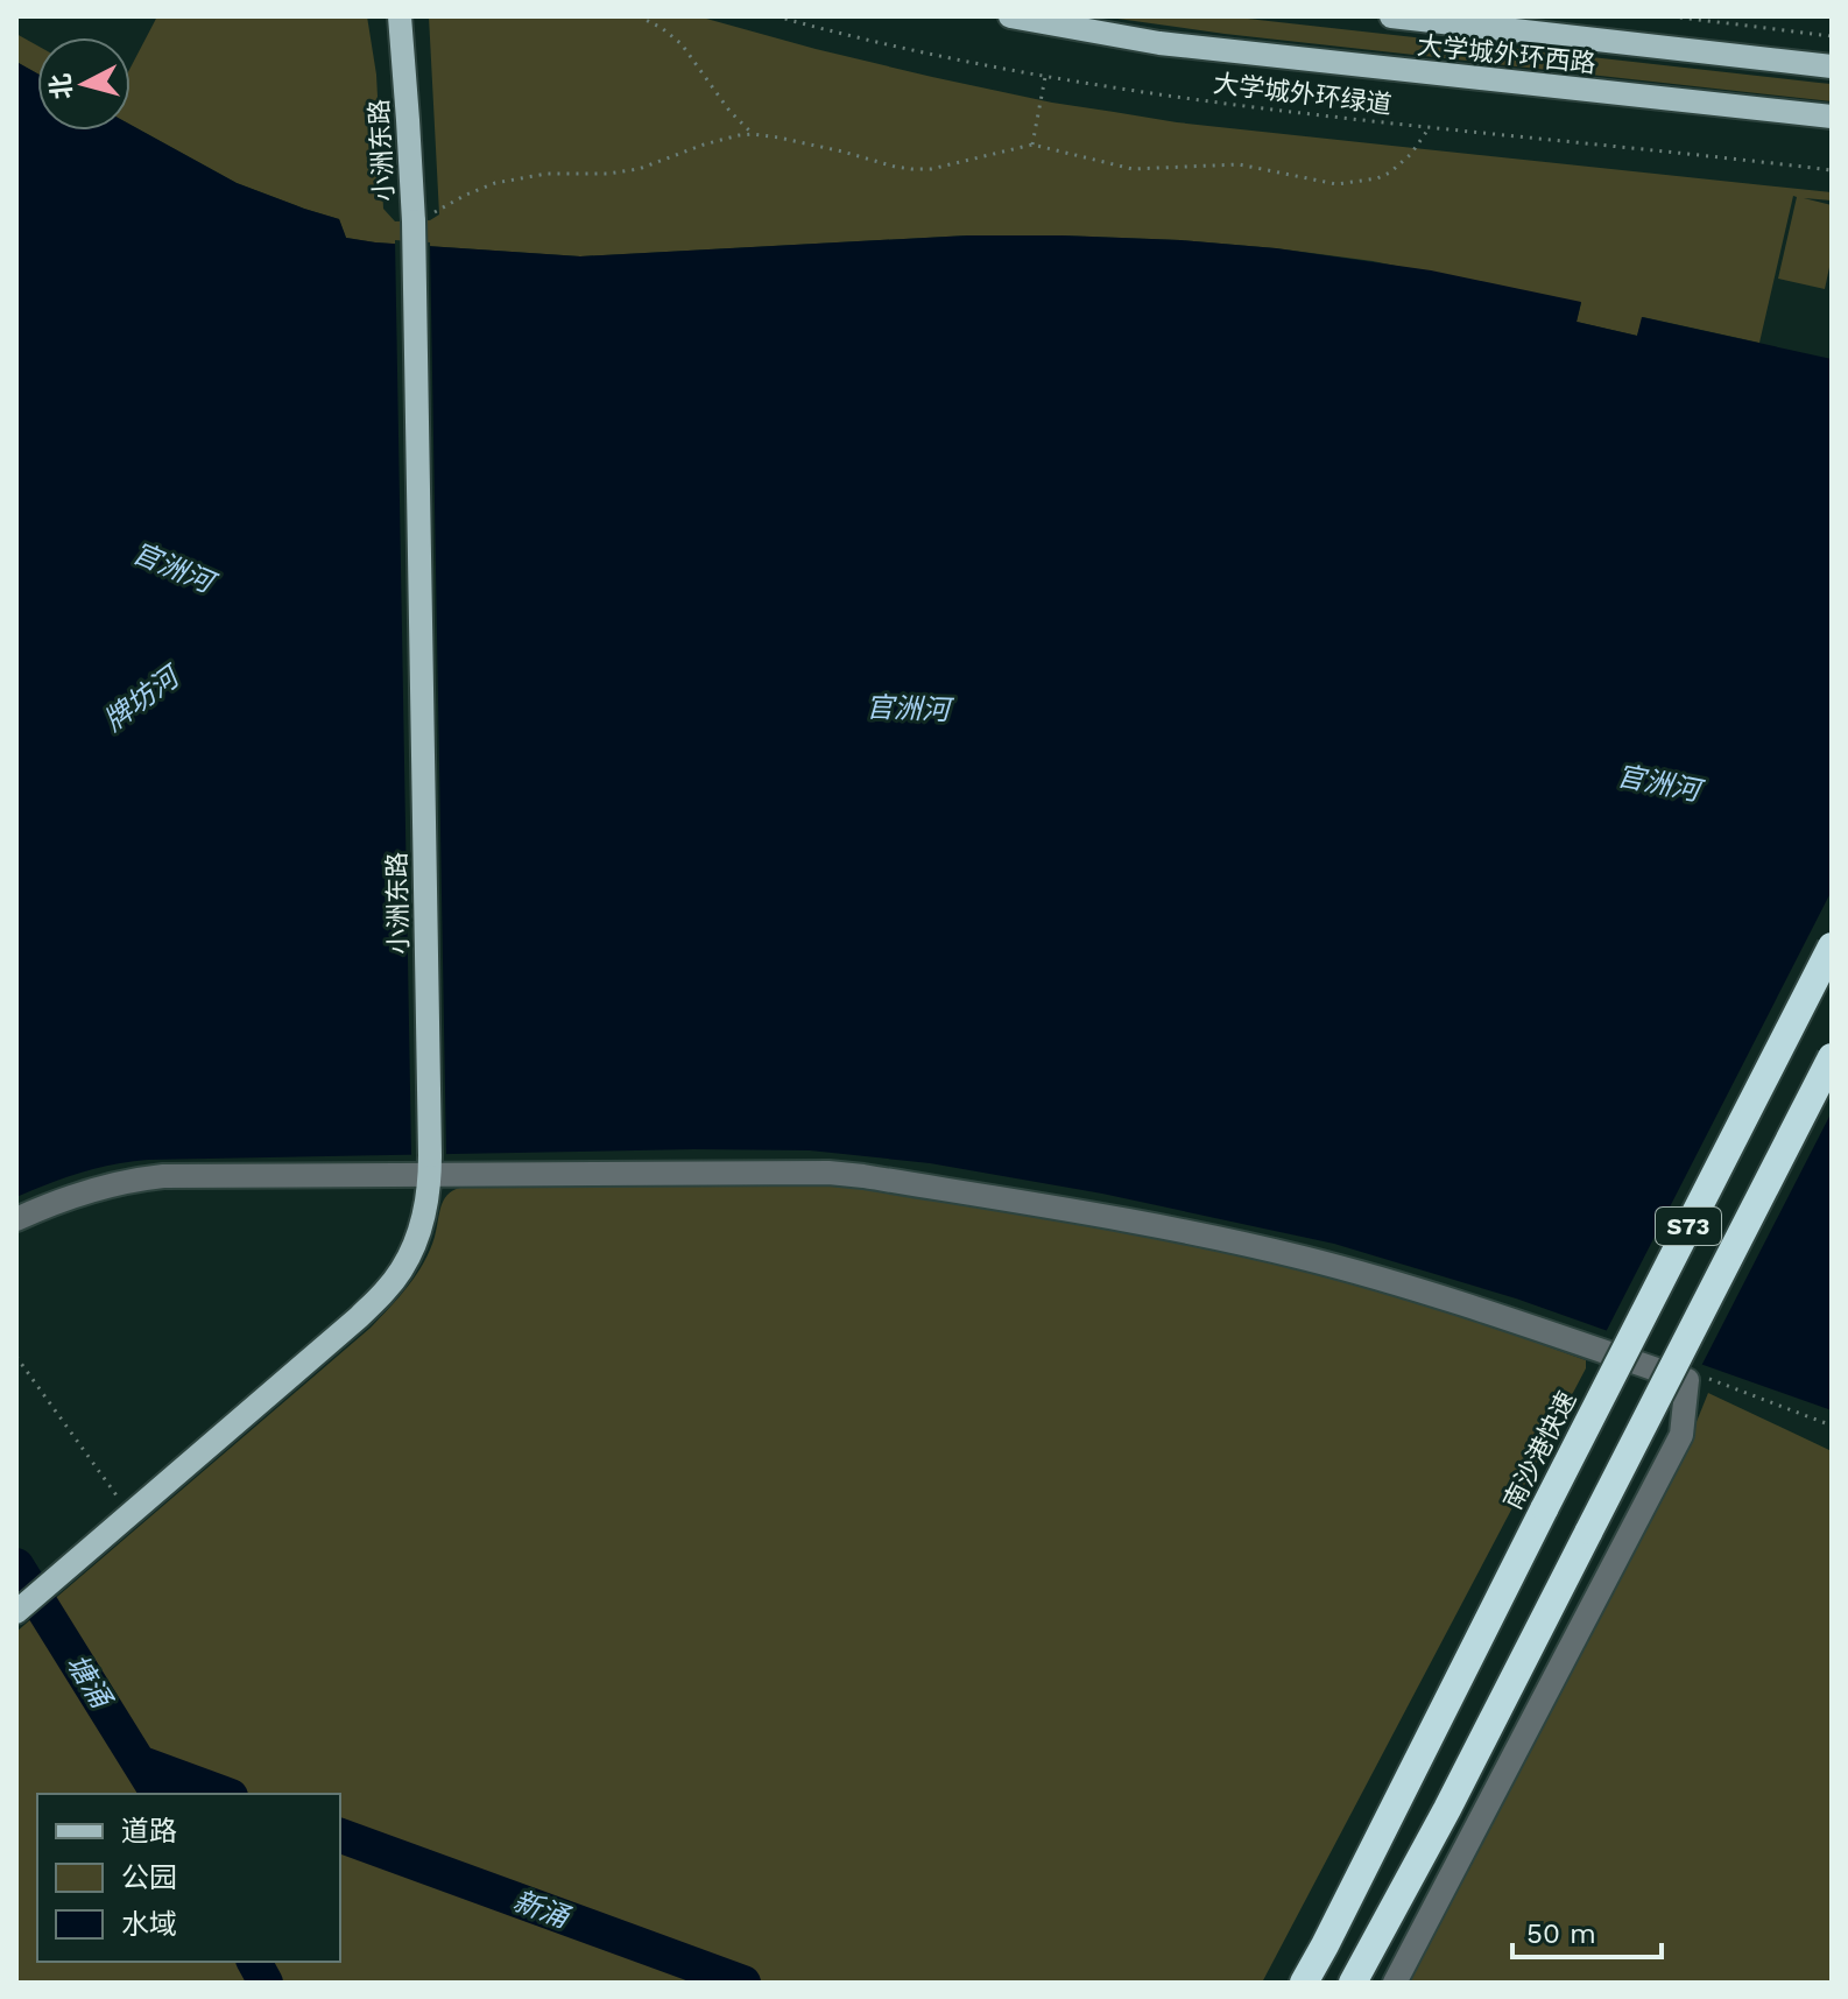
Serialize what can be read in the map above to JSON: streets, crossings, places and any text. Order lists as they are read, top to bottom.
{
  "streets": {
    "highway": ["S73", "南沙港快速"],
    "main road": ["大学城外环西路", "小洲东路"],
    "path": ["大学城外环绿道"]
  },
  "water": [
    "官洲河",
    "牌坊河",
    "塘涌",
    "新涌"
  ],
  "legend": ["道路", "公园", "水域"],
  "scale_bar": "50 m",
  "north": "left"
}
